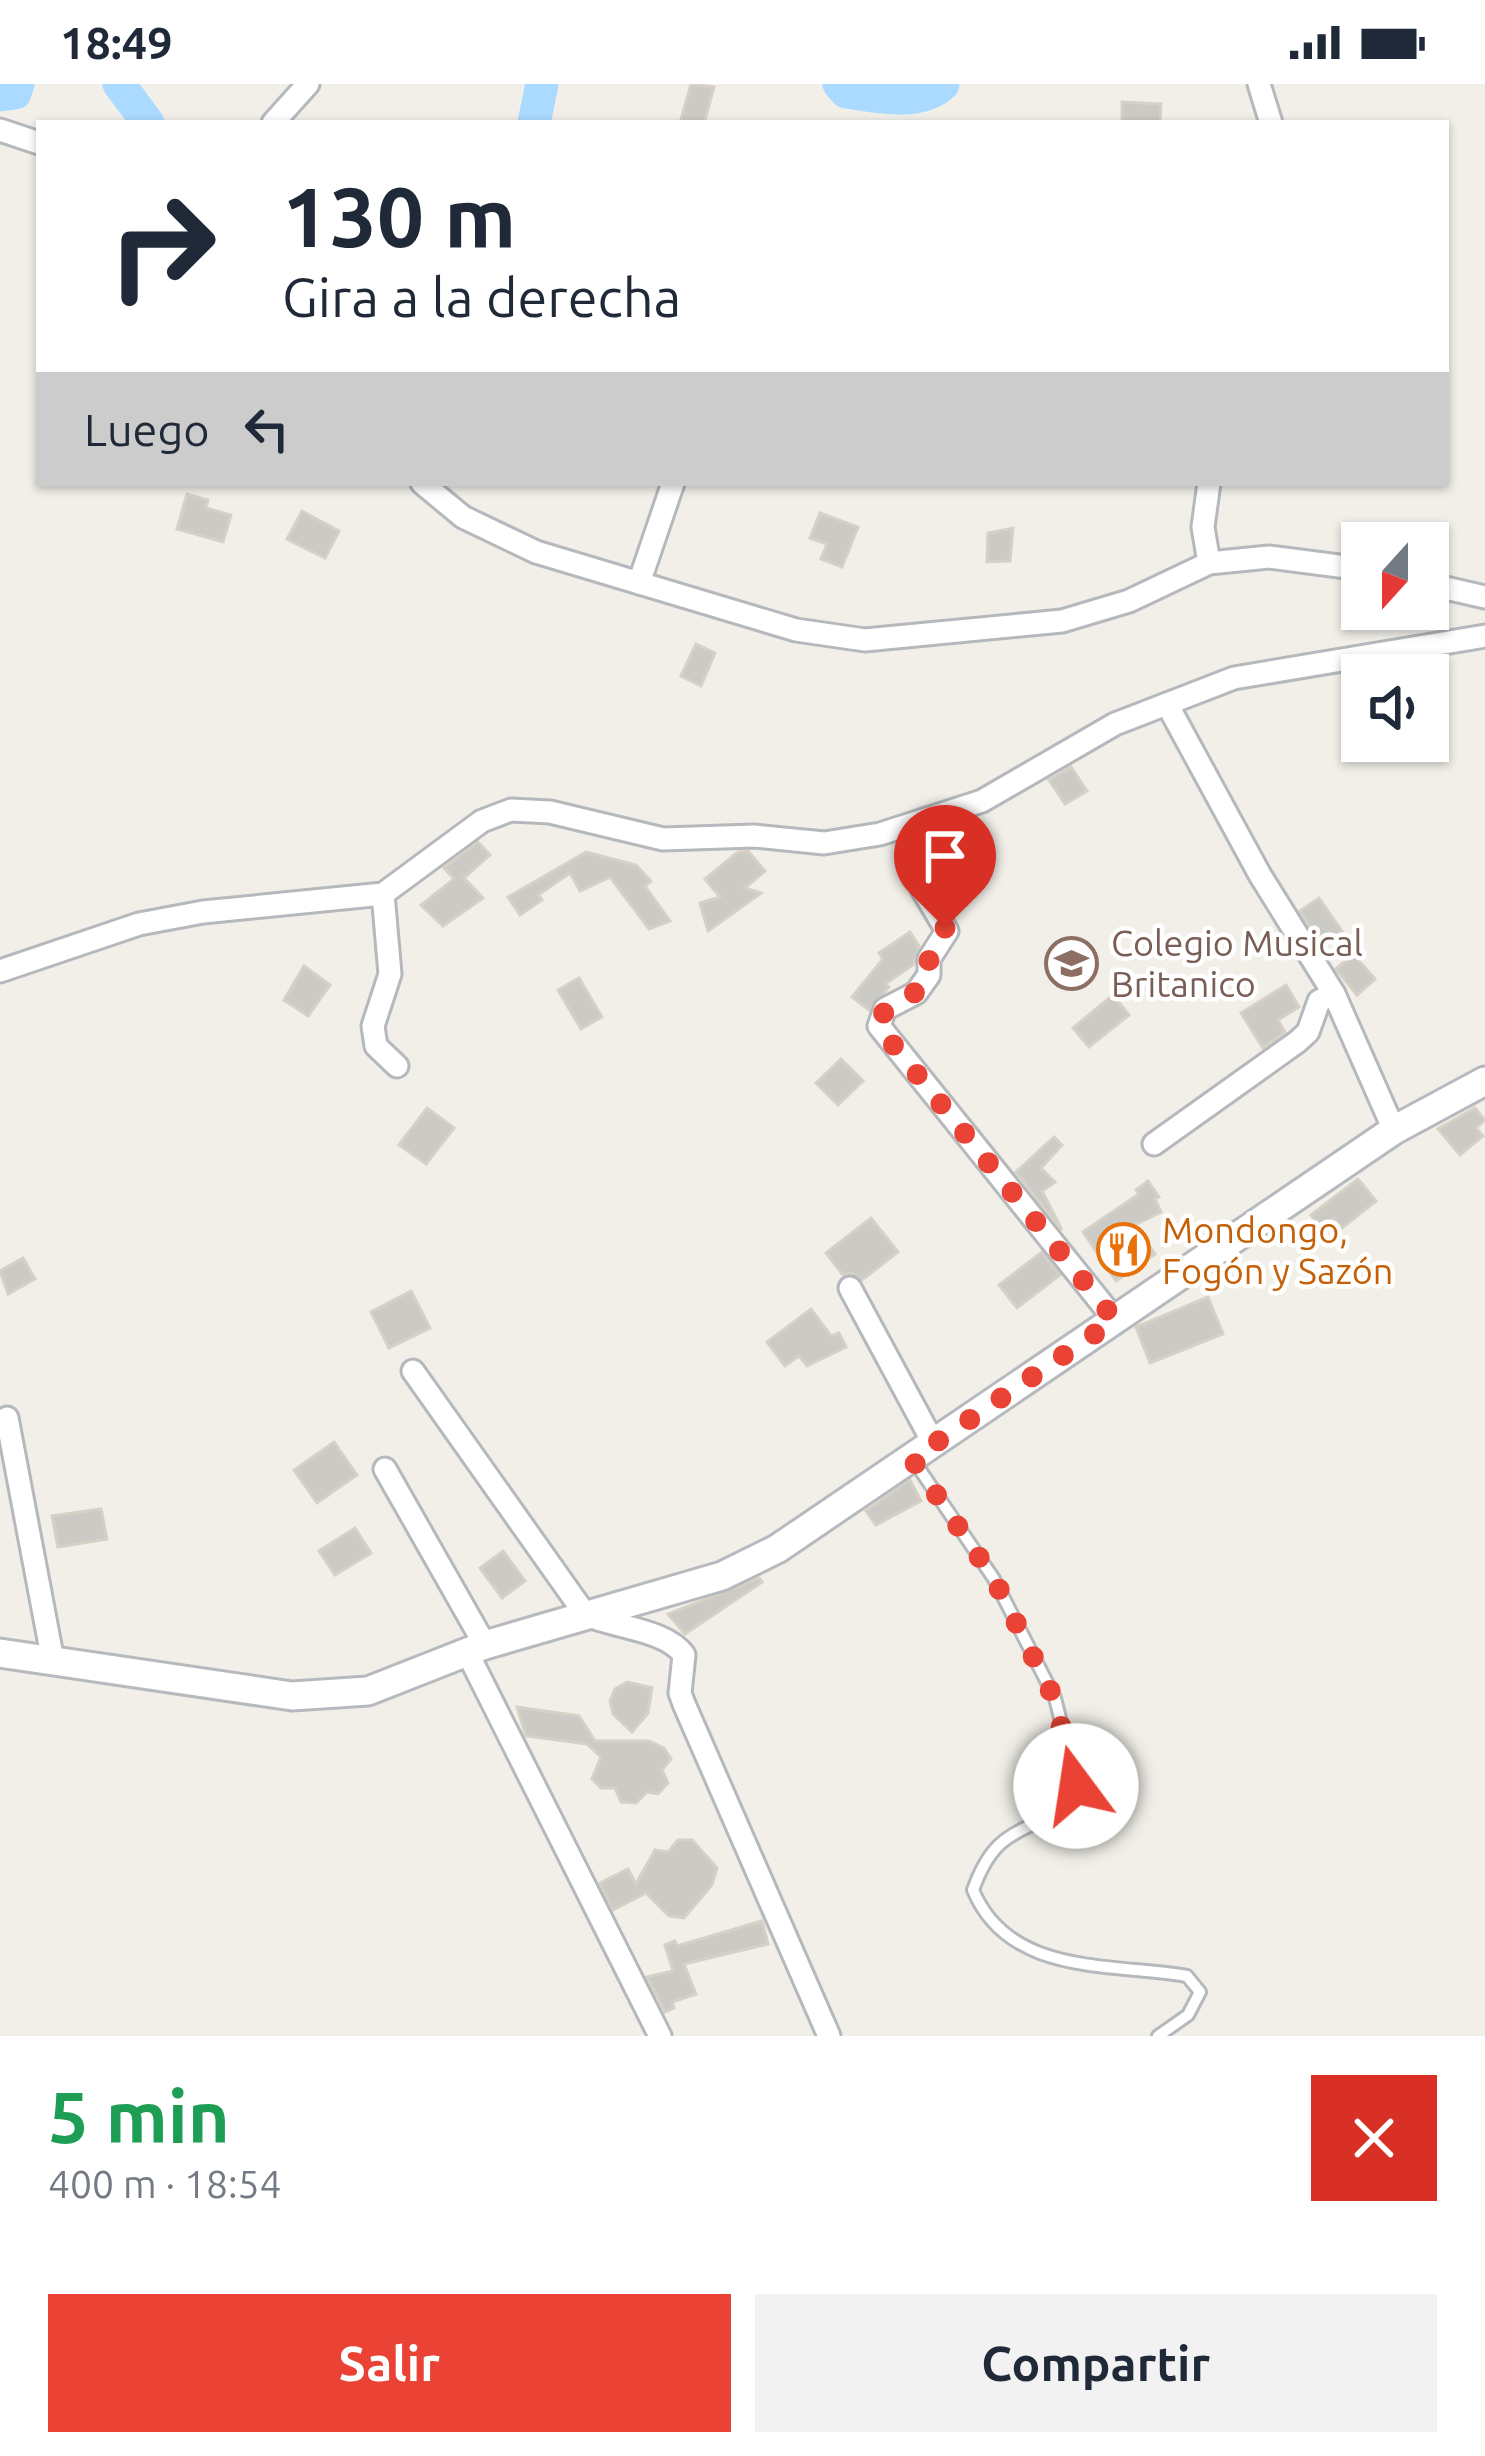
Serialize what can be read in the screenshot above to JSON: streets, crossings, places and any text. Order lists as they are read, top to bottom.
{
  "places": {
    "school or university": ["Colegio Musical Britanico"],
    "restaurant": ["Mondongo, Fogón y Sazón"]
  },
  "north": "bottom",
  "page": {
    "status": "18:49",
    "turn": ["130 m", "Gira a la derecha"],
    "then": "Luego",
    "heading": ["5 min", "400 m · 18:54"],
    "buttons": ["Salir", "Compartir"]
  }
}
